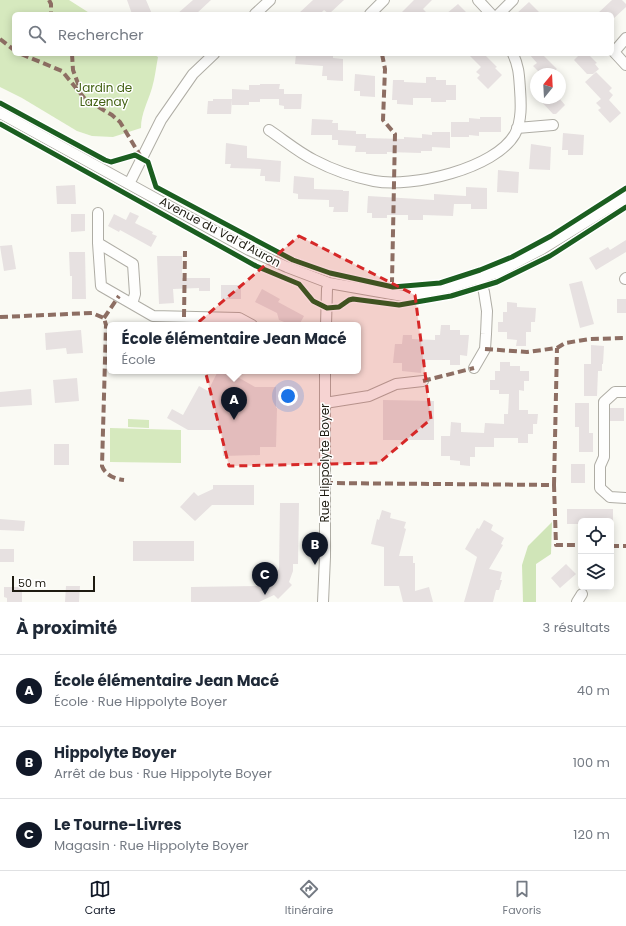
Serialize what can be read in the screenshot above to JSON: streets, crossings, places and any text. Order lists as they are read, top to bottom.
{
  "streets": {
    "street": ["Avenue du Val d'Auron", "Rue Hippolyte Boyer"]
  },
  "parks": ["Jardin de Lazenay"],
  "scale_bar": "50 m",
  "north": "top",
  "page": {
    "search": "Rechercher",
    "popup": ["École élémentaire Jean Macé", "École"],
    "pins": ["A", "B", "C"],
    "scale": "50 m",
    "heading": ["À proximité", "3 résultats"],
    "list": [
      {
        "mark": "A",
        "name": "École élémentaire Jean Macé",
        "note": "École · Rue Hippolyte Boyer",
        "value": "40 m"
      },
      {
        "mark": "B",
        "name": "Hippolyte Boyer",
        "note": "Arrêt de bus · Rue Hippolyte Boyer",
        "value": "100 m"
      },
      {
        "mark": "C",
        "name": "Le Tourne-Livres",
        "note": "Magasin · Rue Hippolyte Boyer",
        "value": "120 m"
      }
    ],
    "nav": ["Carte", "Itinéraire", "Favoris"]
  }
}
